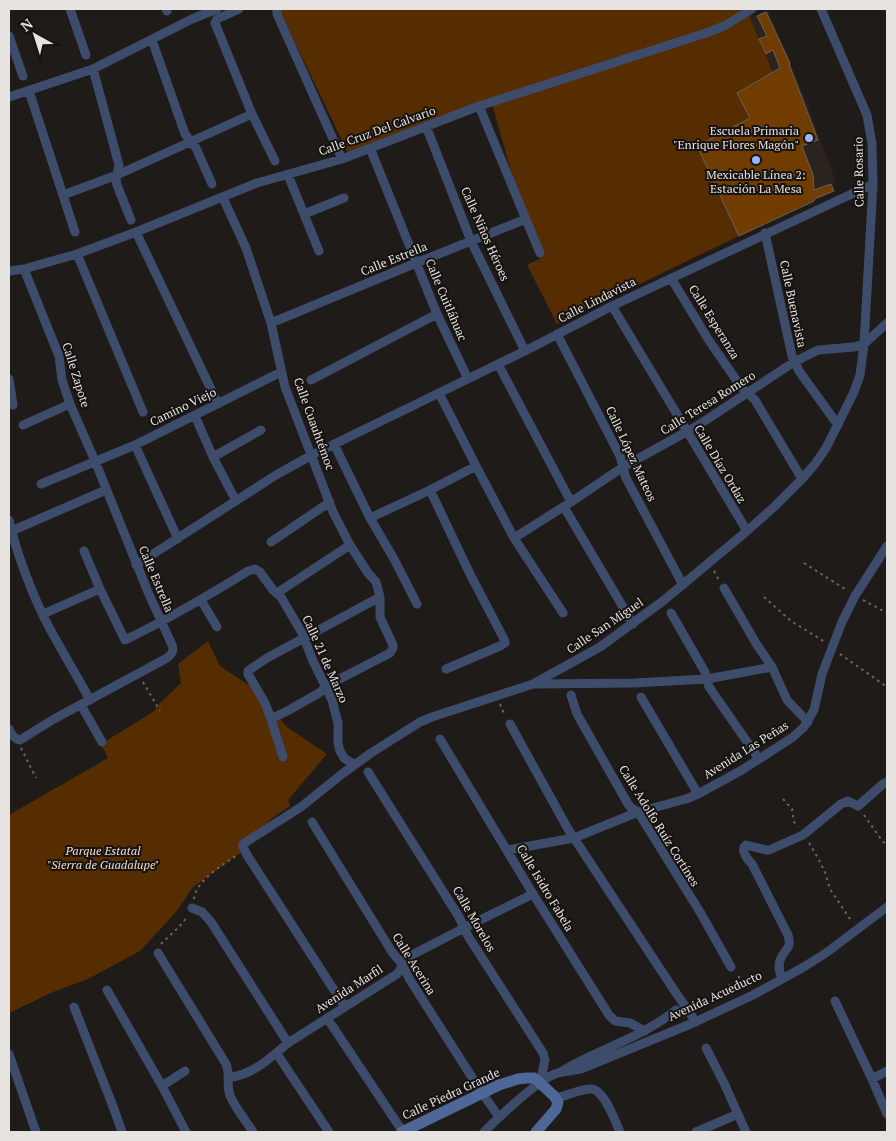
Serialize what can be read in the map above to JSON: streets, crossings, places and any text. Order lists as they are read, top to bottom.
{
  "streets": {
    "street": [
      "Calle Cruz Del Calvario",
      "Calle Rosario",
      "Calle Niños Héroes",
      "Calle Estrella",
      "Calle Cuitláhuac",
      "Calle Lindavista",
      "Calle Buenavista",
      "Calle Esperanza",
      "Calle Zapote",
      "Calle Teresa Romero",
      "Camino Viejo",
      "Calle Cuauhtémoc",
      "Calle López Mateos",
      "Calle Díaz Ordaz",
      "Calle San Miguel",
      "Calle 21 de Marzo",
      "Avenida Las Peñas",
      "Calle Adolfo Ruíz Cortínes",
      "Calle Isidro Fabela",
      "Calle Morelos",
      "Calle Acerina",
      "Avenida Marfil",
      "Avenida Acueducto",
      "Calle Piedra Grande"
    ]
  },
  "crossings": [
    ["Calle Cruz Del Calvario", "Calle Niños Héroes"],
    ["Calle Cruz Del Calvario", "Calle Cuitláhuac"],
    ["Calle Cruz Del Calvario", "Calle Zapote"],
    ["Calle Cruz Del Calvario", "Calle Cuauhtémoc"],
    ["Calle Rosario", "Calle Lindavista"],
    ["Calle Rosario", "Calle Teresa Romero"],
    ["Calle Rosario", "Calle San Miguel"],
    ["Calle Niños Héroes", "Calle Estrella"],
    ["Calle Niños Héroes", "Calle Lindavista"],
    ["Calle Estrella", "Calle Cuitláhuac"],
    ["Calle Estrella", "Calle Lindavista"],
    ["Calle Estrella", "Calle Zapote"],
    ["Calle Estrella", "Camino Viejo"],
    ["Calle Estrella", "Calle Cuauhtémoc"],
    ["Calle Cuitláhuac", "Calle Lindavista"],
    ["Calle Lindavista", "Calle Buenavista"],
    ["Calle Lindavista", "Calle Esperanza"],
    ["Calle Lindavista", "Calle Cuauhtémoc"],
    ["Calle Lindavista", "Calle López Mateos"],
    ["Calle Lindavista", "Calle Díaz Ordaz"],
    ["Calle Buenavista", "Calle Teresa Romero"],
    ["Calle Buenavista", "Calle San Miguel"],
    ["Calle Esperanza", "Calle Teresa Romero"],
    ["Calle Esperanza", "Calle San Miguel"],
    ["Calle Zapote", "Camino Viejo"],
    ["Calle Teresa Romero", "Calle López Mateos"],
    ["Calle Teresa Romero", "Calle Díaz Ordaz"],
    ["Calle Teresa Romero", "Calle San Miguel"],
    ["Camino Viejo", "Calle Cuauhtémoc"],
    ["Calle Cuauhtémoc", "Calle 21 de Marzo"],
    ["Calle López Mateos", "Calle San Miguel"],
    ["Calle Díaz Ordaz", "Calle San Miguel"],
    ["Calle San Miguel", "Calle 21 de Marzo"],
    ["Avenida Las Peñas", "Calle Adolfo Ruíz Cortínes"],
    ["Avenida Las Peñas", "Calle Isidro Fabela"],
    ["Calle Isidro Fabela", "Avenida Marfil"],
    ["Calle Morelos", "Avenida Marfil"],
    ["Calle Morelos", "Avenida Acueducto"],
    ["Calle Morelos", "Calle Piedra Grande"],
    ["Calle Acerina", "Avenida Marfil"],
    ["Calle Acerina", "Avenida Acueducto"],
    ["Calle Acerina", "Calle Piedra Grande"],
    ["Avenida Acueducto", "Calle Piedra Grande"]
  ],
  "parks": ["Parque Estatal \"Sierra de Guadalupe\""],
  "places": ["Escuela Primaria \"Enrique Flores Magón\"", "Mexicable Línea 2: Estación La Mesa"],
  "north": "top left"
}
